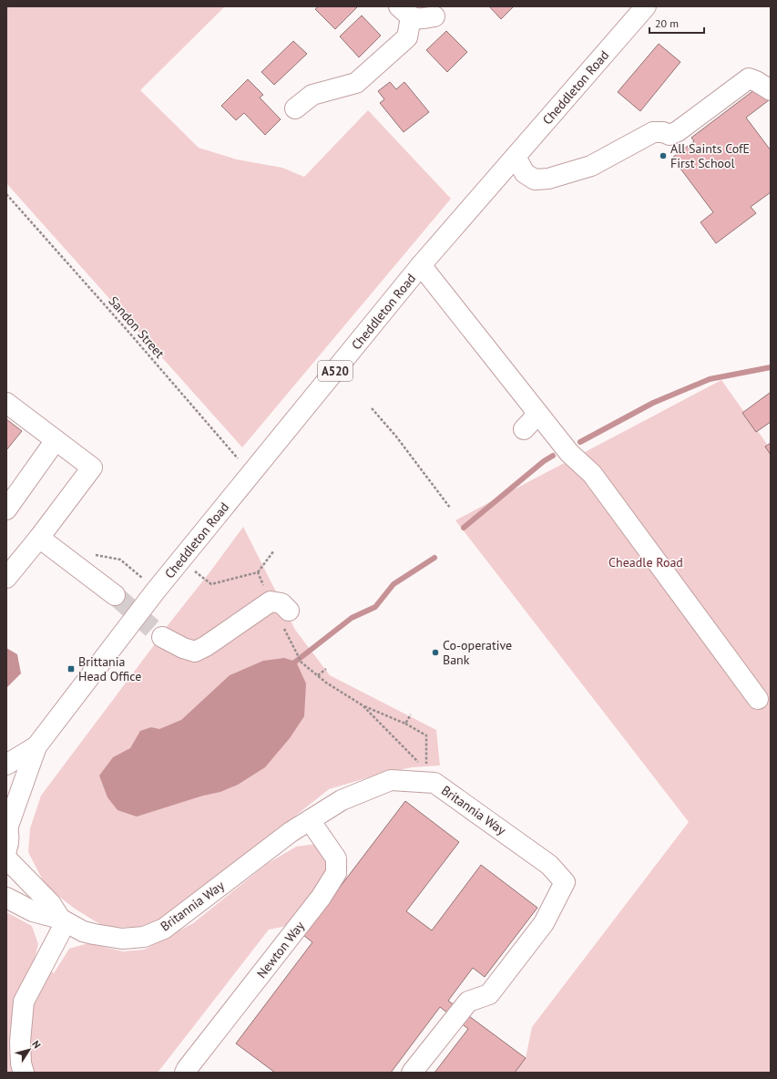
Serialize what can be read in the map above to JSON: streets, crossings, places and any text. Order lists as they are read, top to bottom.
{
  "streets": {
    "main road": [
      "Cheddleton Road",
      "A520",
      "Britannia Way",
      "Newton Way"
    ],
    "path": ["Sandon Street"]
  },
  "crossings": [
    ["Cheddleton Road", "Sandon Street"],
    ["Britannia Way", "Newton Way"]
  ],
  "parks": ["Cheadle Road"],
  "places": {
    "other": ["All Saints CofE First School", "Co-operative Bank"],
    "transit": ["Brittania Head Office"]
  },
  "scale_bar": "20 m",
  "north": "top right"
}
